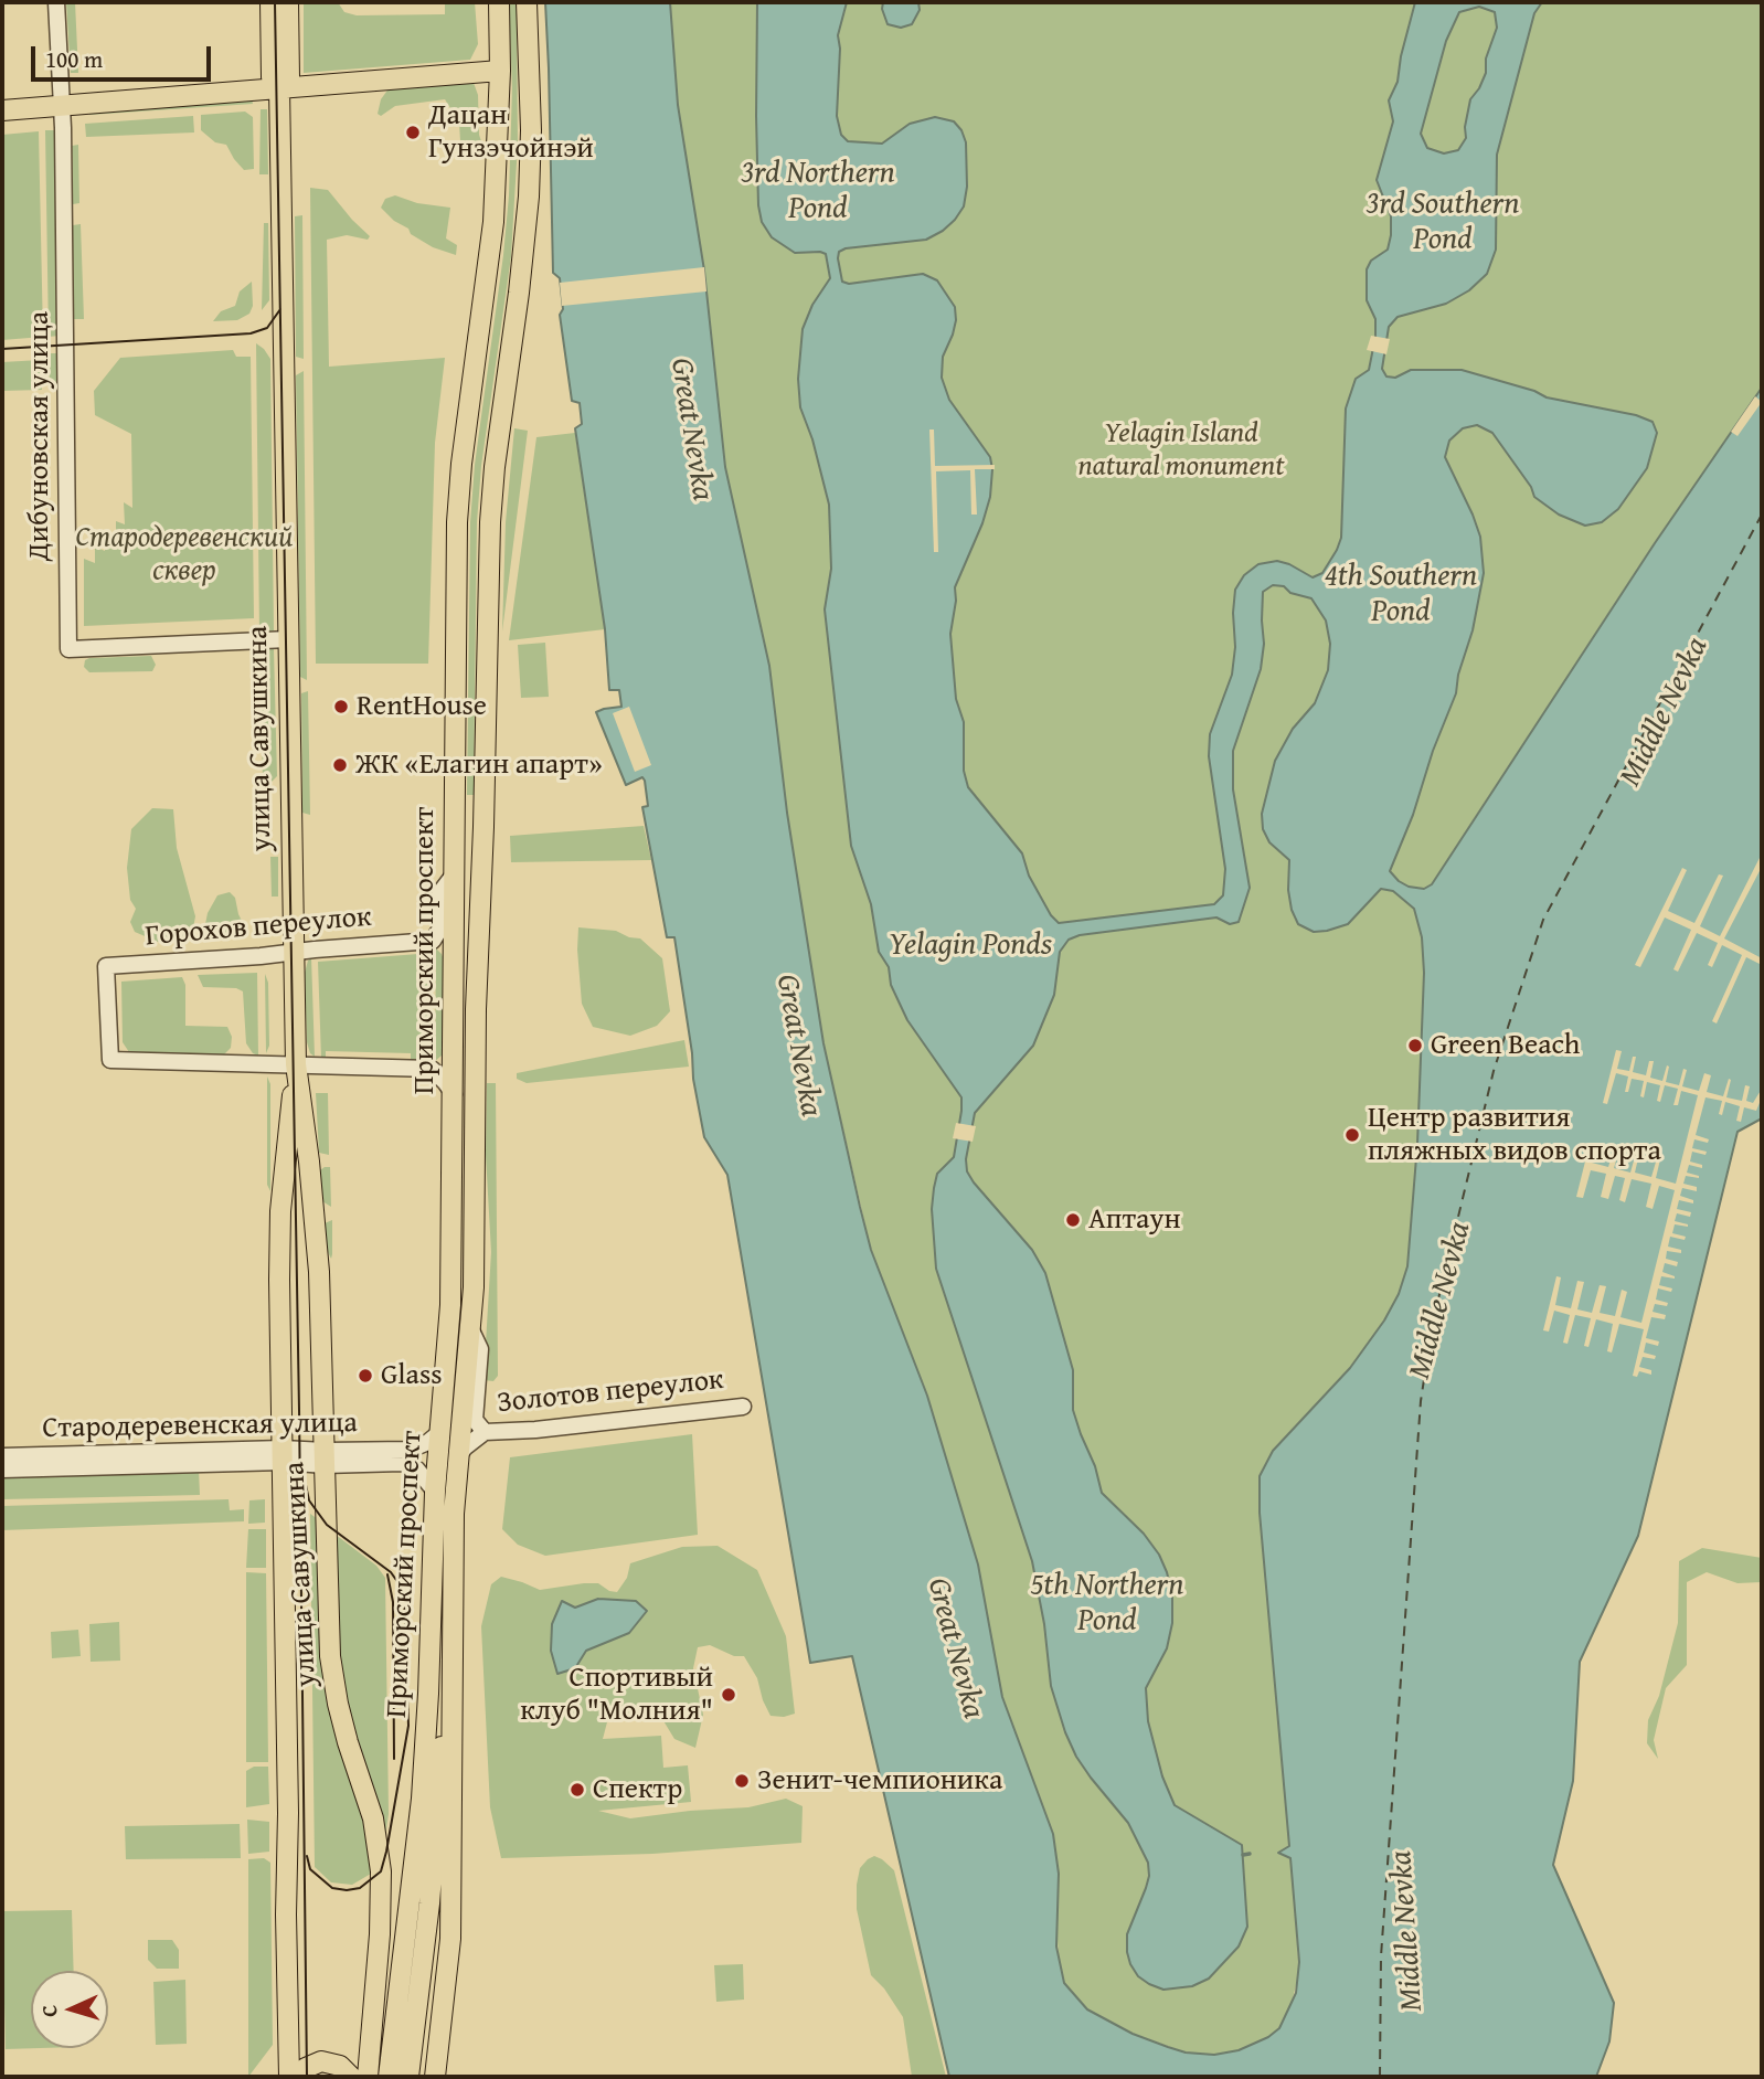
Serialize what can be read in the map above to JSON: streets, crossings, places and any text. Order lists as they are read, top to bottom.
{
  "streets": {
    "main road": ["улица Савушкина", "Приморский проспект"],
    "street": [
      "Дибуновская улица",
      "Горохов переулок",
      "Золотов переулок",
      "Стародеревенская улица"
    ]
  },
  "crossings": [
    ["Дибуновская улица", "улица Савушкина"],
    ["улица Савушкина", "Горохов переулок"],
    ["улица Савушкина", "Стародеревенская улица"],
    ["Горохов переулок", "Приморский проспект"],
    ["Приморский проспект", "Золотов переулок"],
    ["Приморский проспект", "Стародеревенская улица"]
  ],
  "water": [
    "3rd Northern Pond",
    "3rd Southern Pond",
    "Great Nevka",
    "4th Southern Pond",
    "Middle Nevka",
    "Yelagin Ponds",
    "5th Northern Pond"
  ],
  "parks": ["Yelagin Island natural monument", "Стародеревенский сквер"],
  "places": [
    "Дацан Гунзэчойнэй",
    "RentHouse",
    "ЖК «Елагин апарт»",
    "Green Beach",
    "Центр развития пляжных видов спорта",
    "Аптаун",
    "Glass",
    "Спортивый клуб \"Молния\"",
    "Зенит-чемпионика",
    "Спектр"
  ],
  "scale_bar": "100 m",
  "north": "left"
}
